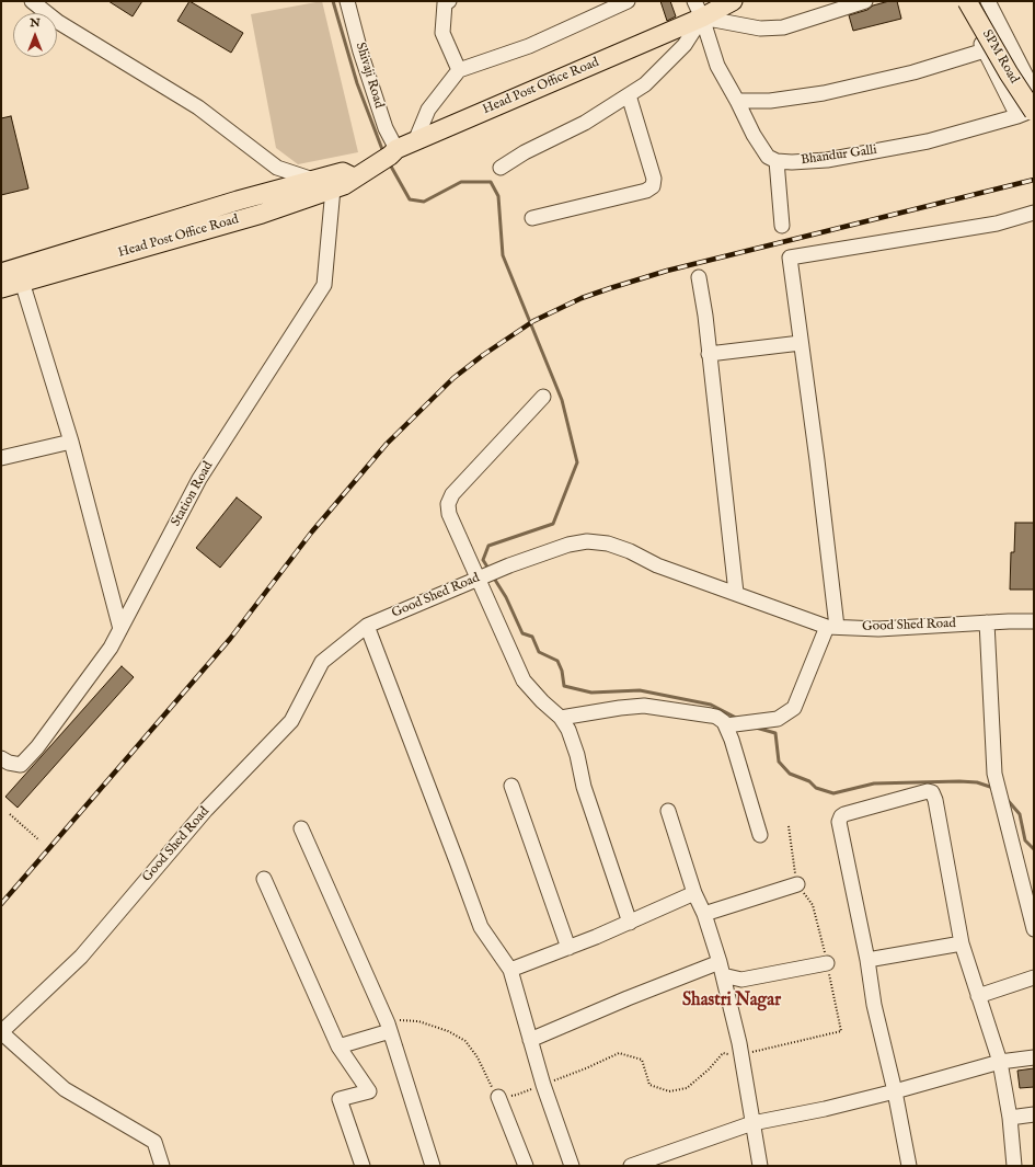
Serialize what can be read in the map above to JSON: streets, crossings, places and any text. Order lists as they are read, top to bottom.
{
  "streets": {
    "main road": ["SPM Road", "Head Post Office Road"],
    "street": [
      "Shivaji Road",
      "Bhandur Galli",
      "Station Road",
      "Good Shed Road"
    ]
  },
  "crossings": [
    ["SPM Road", "Bhandur Galli"],
    ["Shivaji Road", "Head Post Office Road"],
    ["Head Post Office Road", "Station Road"]
  ],
  "districts": ["Shastri Nagar"],
  "north": "top"
}
